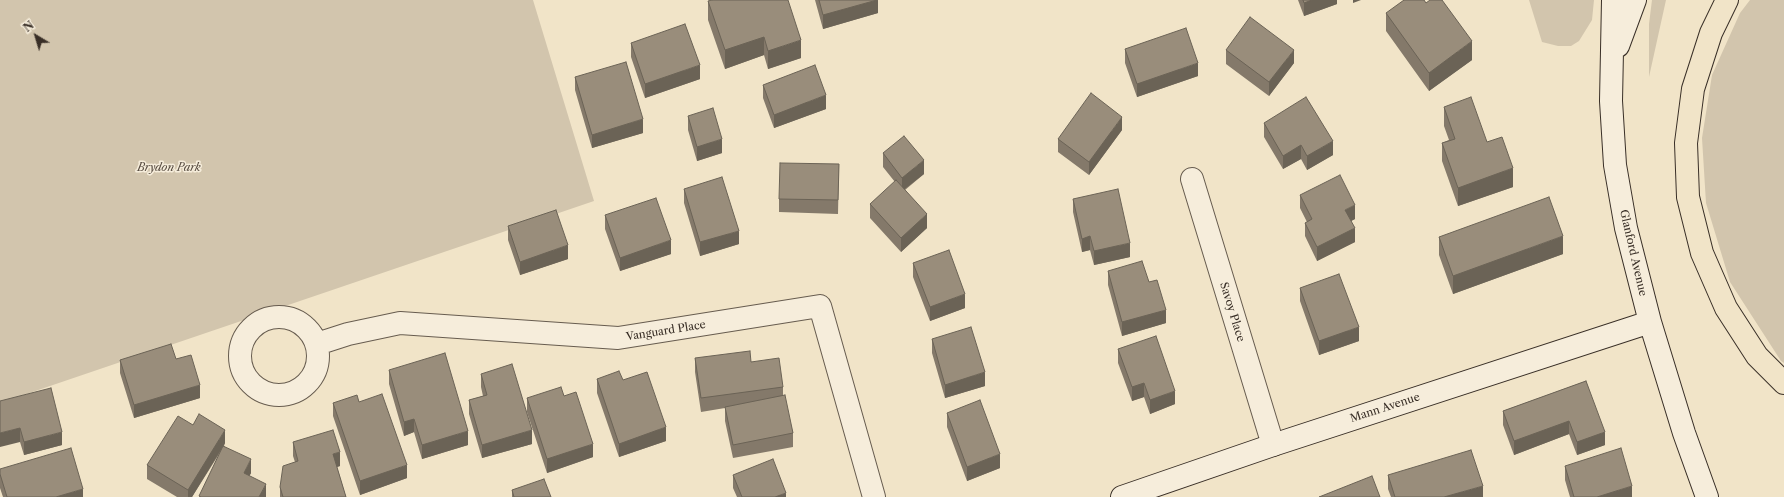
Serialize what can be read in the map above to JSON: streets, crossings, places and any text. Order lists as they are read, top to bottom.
{
  "streets": {
    "main road": [
      "Glanford Avenue",
      "Savoy Place",
      "Vanguard Place",
      "Mann Avenue"
    ]
  },
  "crossings": [
    ["Glanford Avenue", "Mann Avenue"],
    ["Savoy Place", "Mann Avenue"]
  ],
  "parks": ["Brydon Park"],
  "north": "top left"
}
